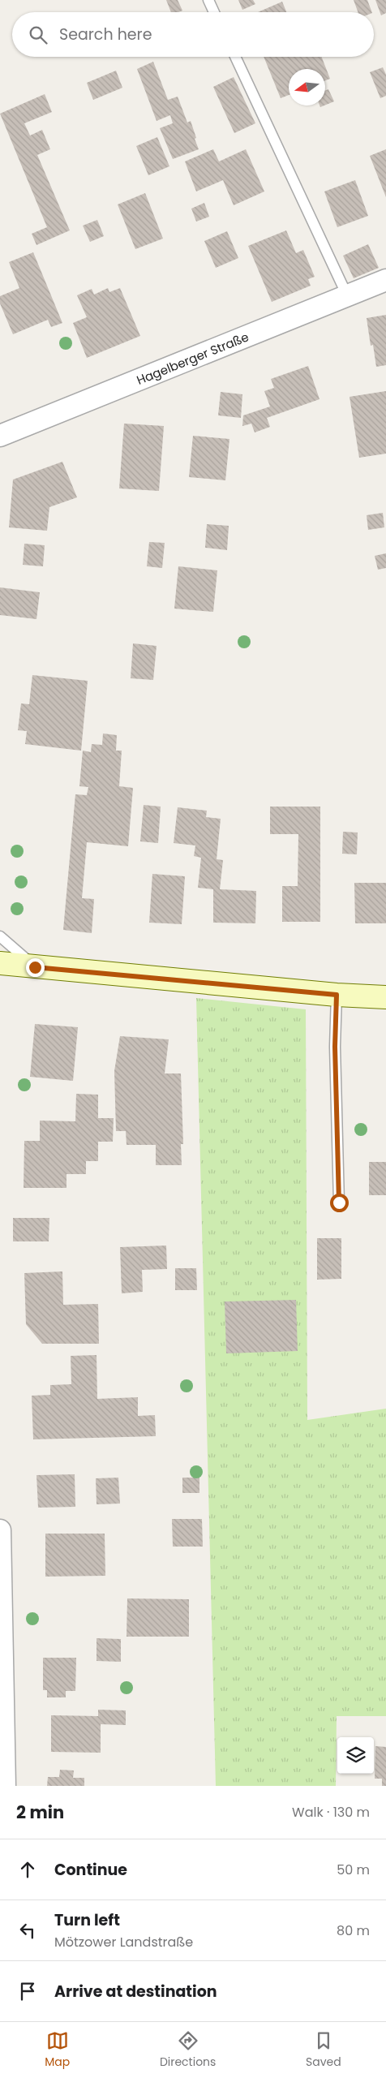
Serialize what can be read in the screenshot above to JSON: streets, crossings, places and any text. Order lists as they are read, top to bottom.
{
  "streets": {
    "street": ["Hagelberger Straße"]
  },
  "north": "left",
  "page": {
    "search": "Search here",
    "heading": ["2 min", "Walk · 130 m"],
    "list": [
      ["Continue", "50 m"],
      ["Turn left", "Mötzower Landstraße", "80 m"],
      "Arrive at destination"
    ],
    "nav": ["Map", "Directions", "Saved"]
  }
}
